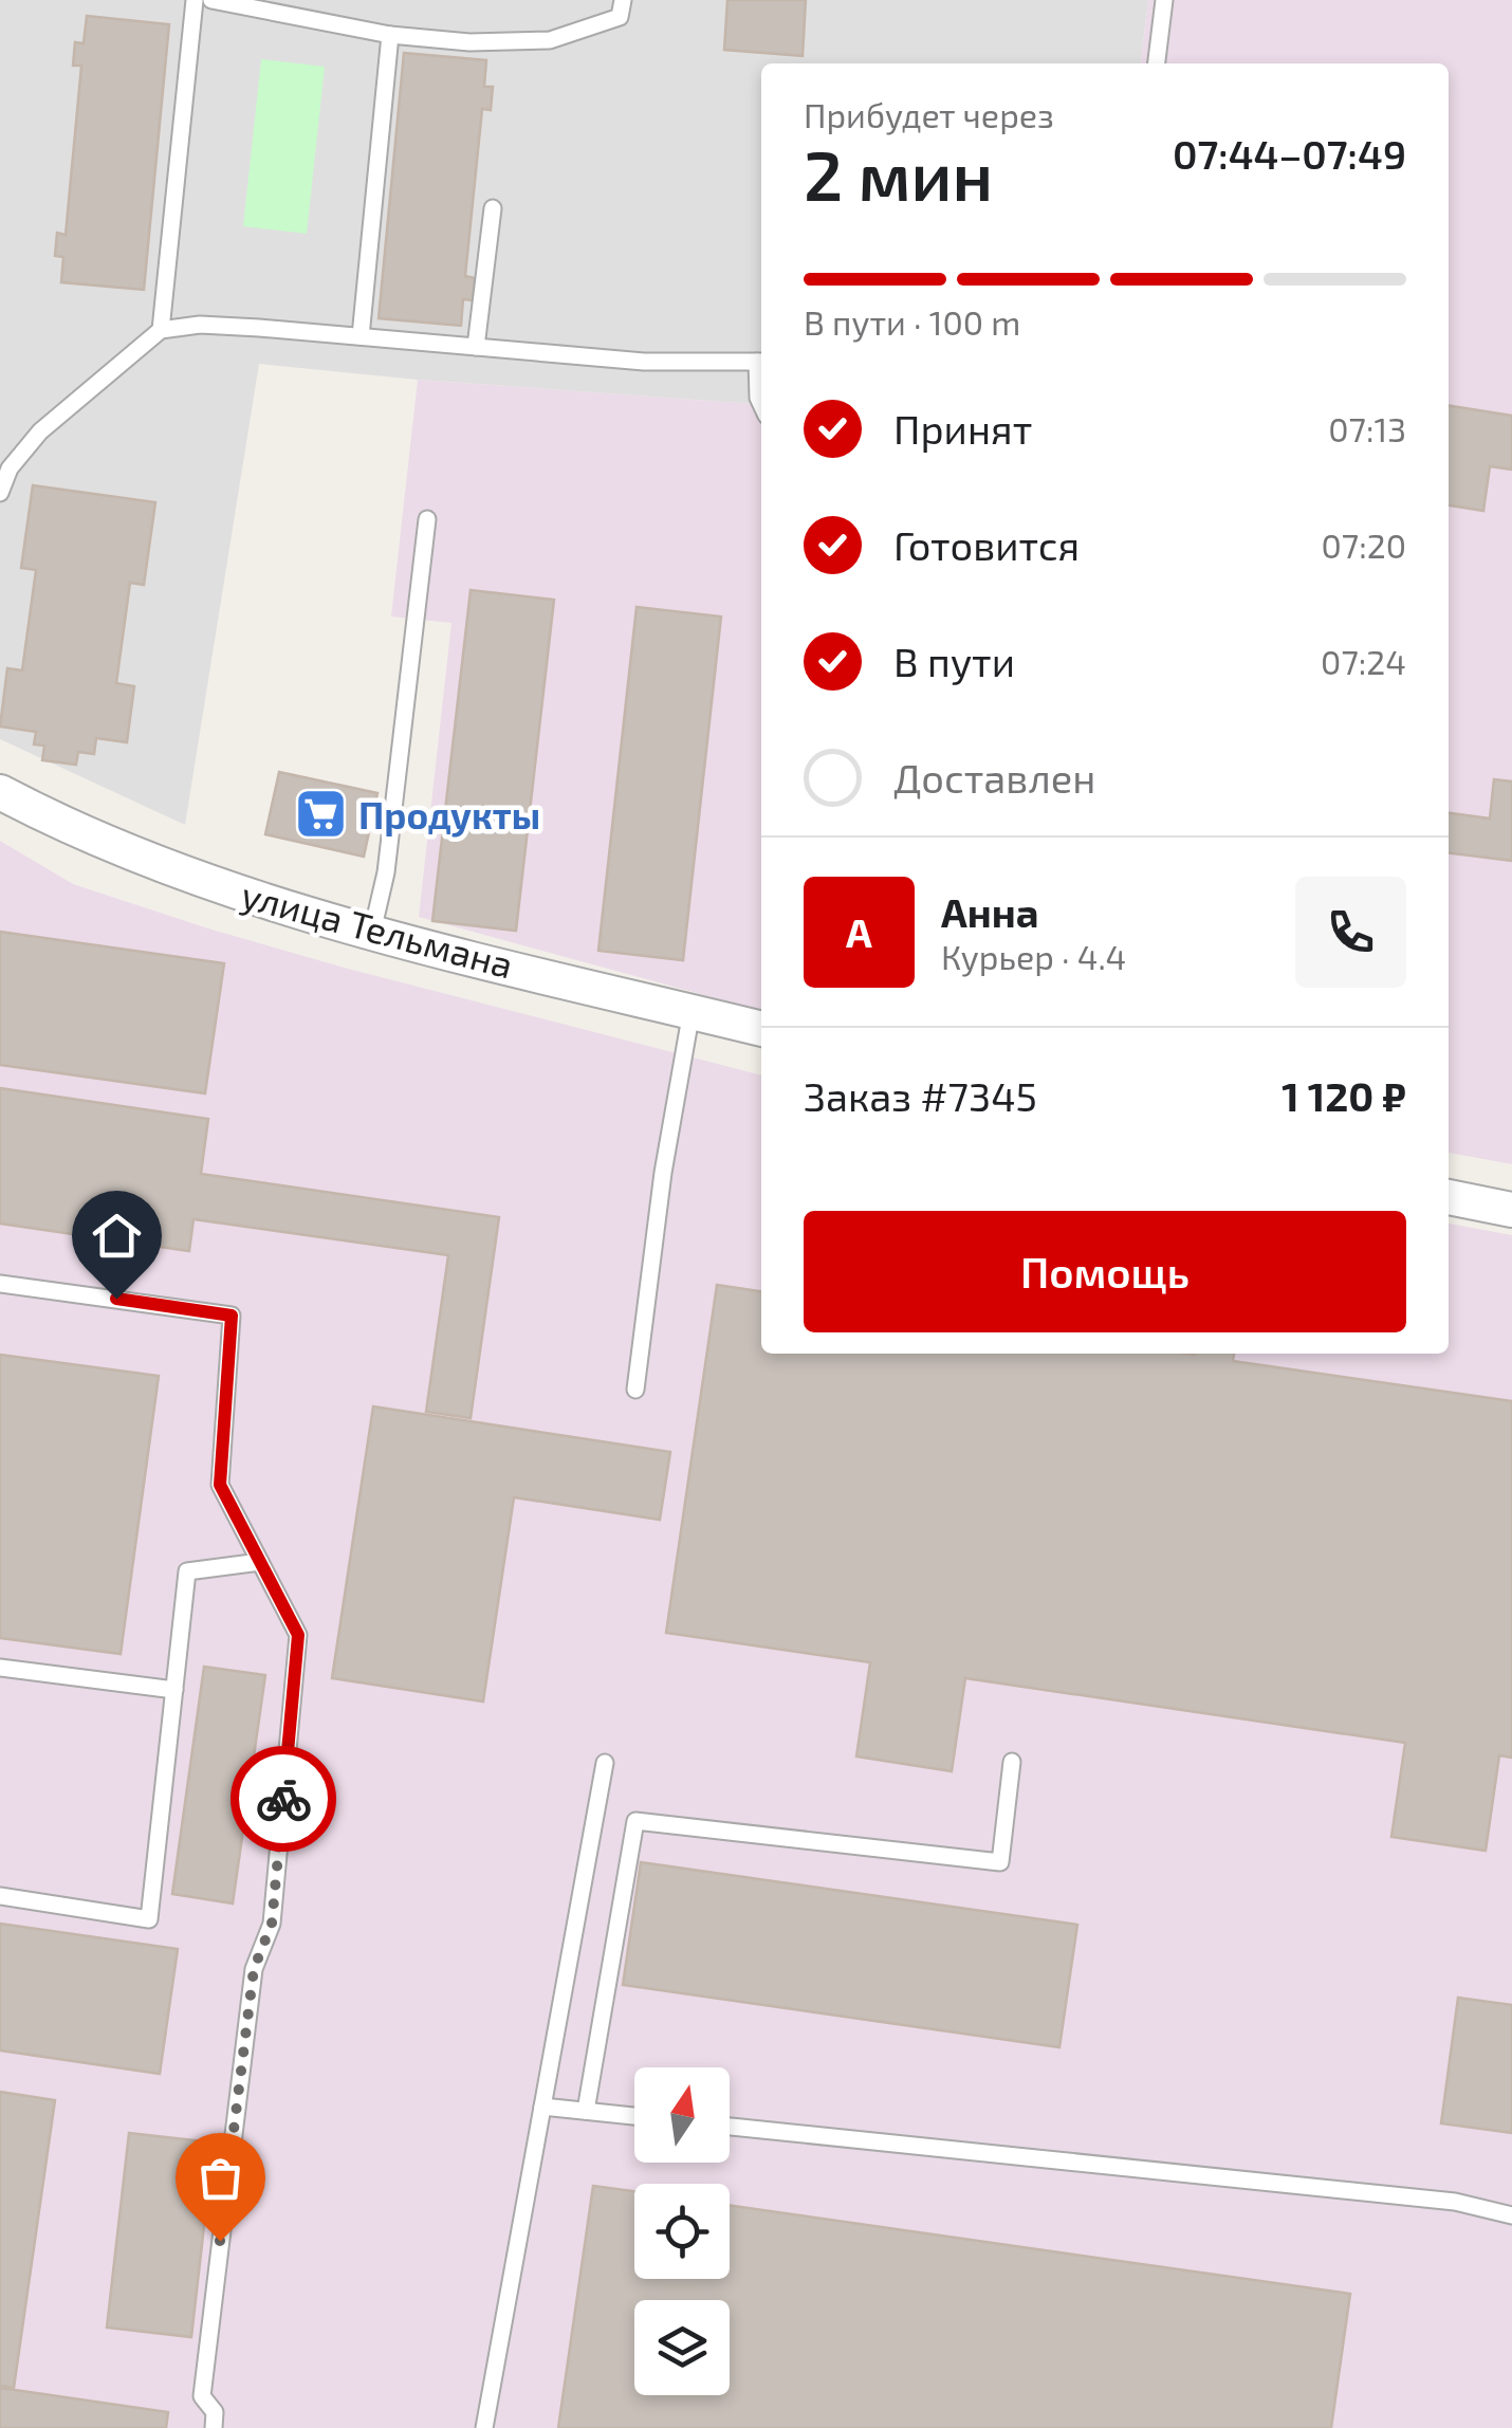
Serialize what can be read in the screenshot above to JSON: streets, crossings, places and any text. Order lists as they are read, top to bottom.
{
  "streets": {
    "street": ["улица Тельмана"]
  },
  "places": {
    "supermarket": ["Продукты"]
  },
  "north": "top",
  "page": {
    "heading": ["2 мин", "Прибудет через", "07:44–07:49"],
    "panel": [
      "Анна",
      "Курьер · 4.4",
      "Заказ #7345",
      "1 120 ₽"
    ],
    "bar": "В пути · 100 m",
    "list": [
      ["Принят", "07:13"],
      ["Готовится", "07:20"],
      ["В пути", "07:24"],
      "Доставлен"
    ],
    "round": "А",
    "buttons": "Помощь"
  }
}
